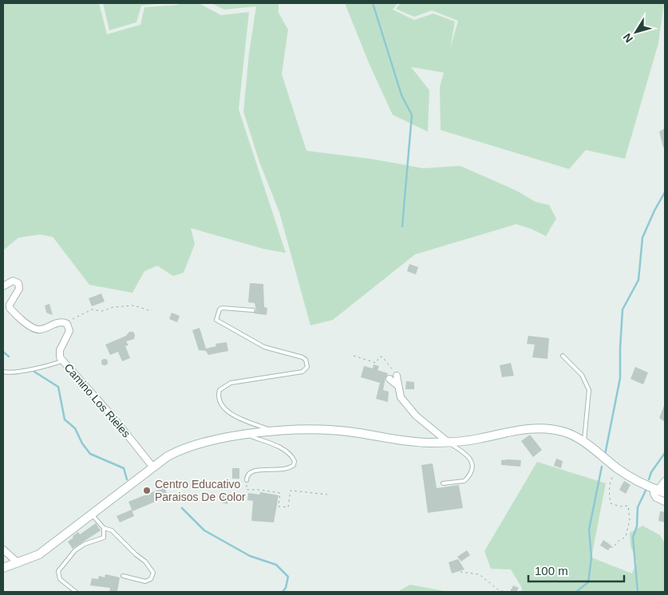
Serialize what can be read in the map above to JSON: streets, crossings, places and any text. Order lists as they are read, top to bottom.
{
  "streets": {
    "street": ["Camino Los Rieles"]
  },
  "places": ["Centro Educativo Paraisos De Color"],
  "scale_bar": "100 m",
  "north": "bottom left"
}
